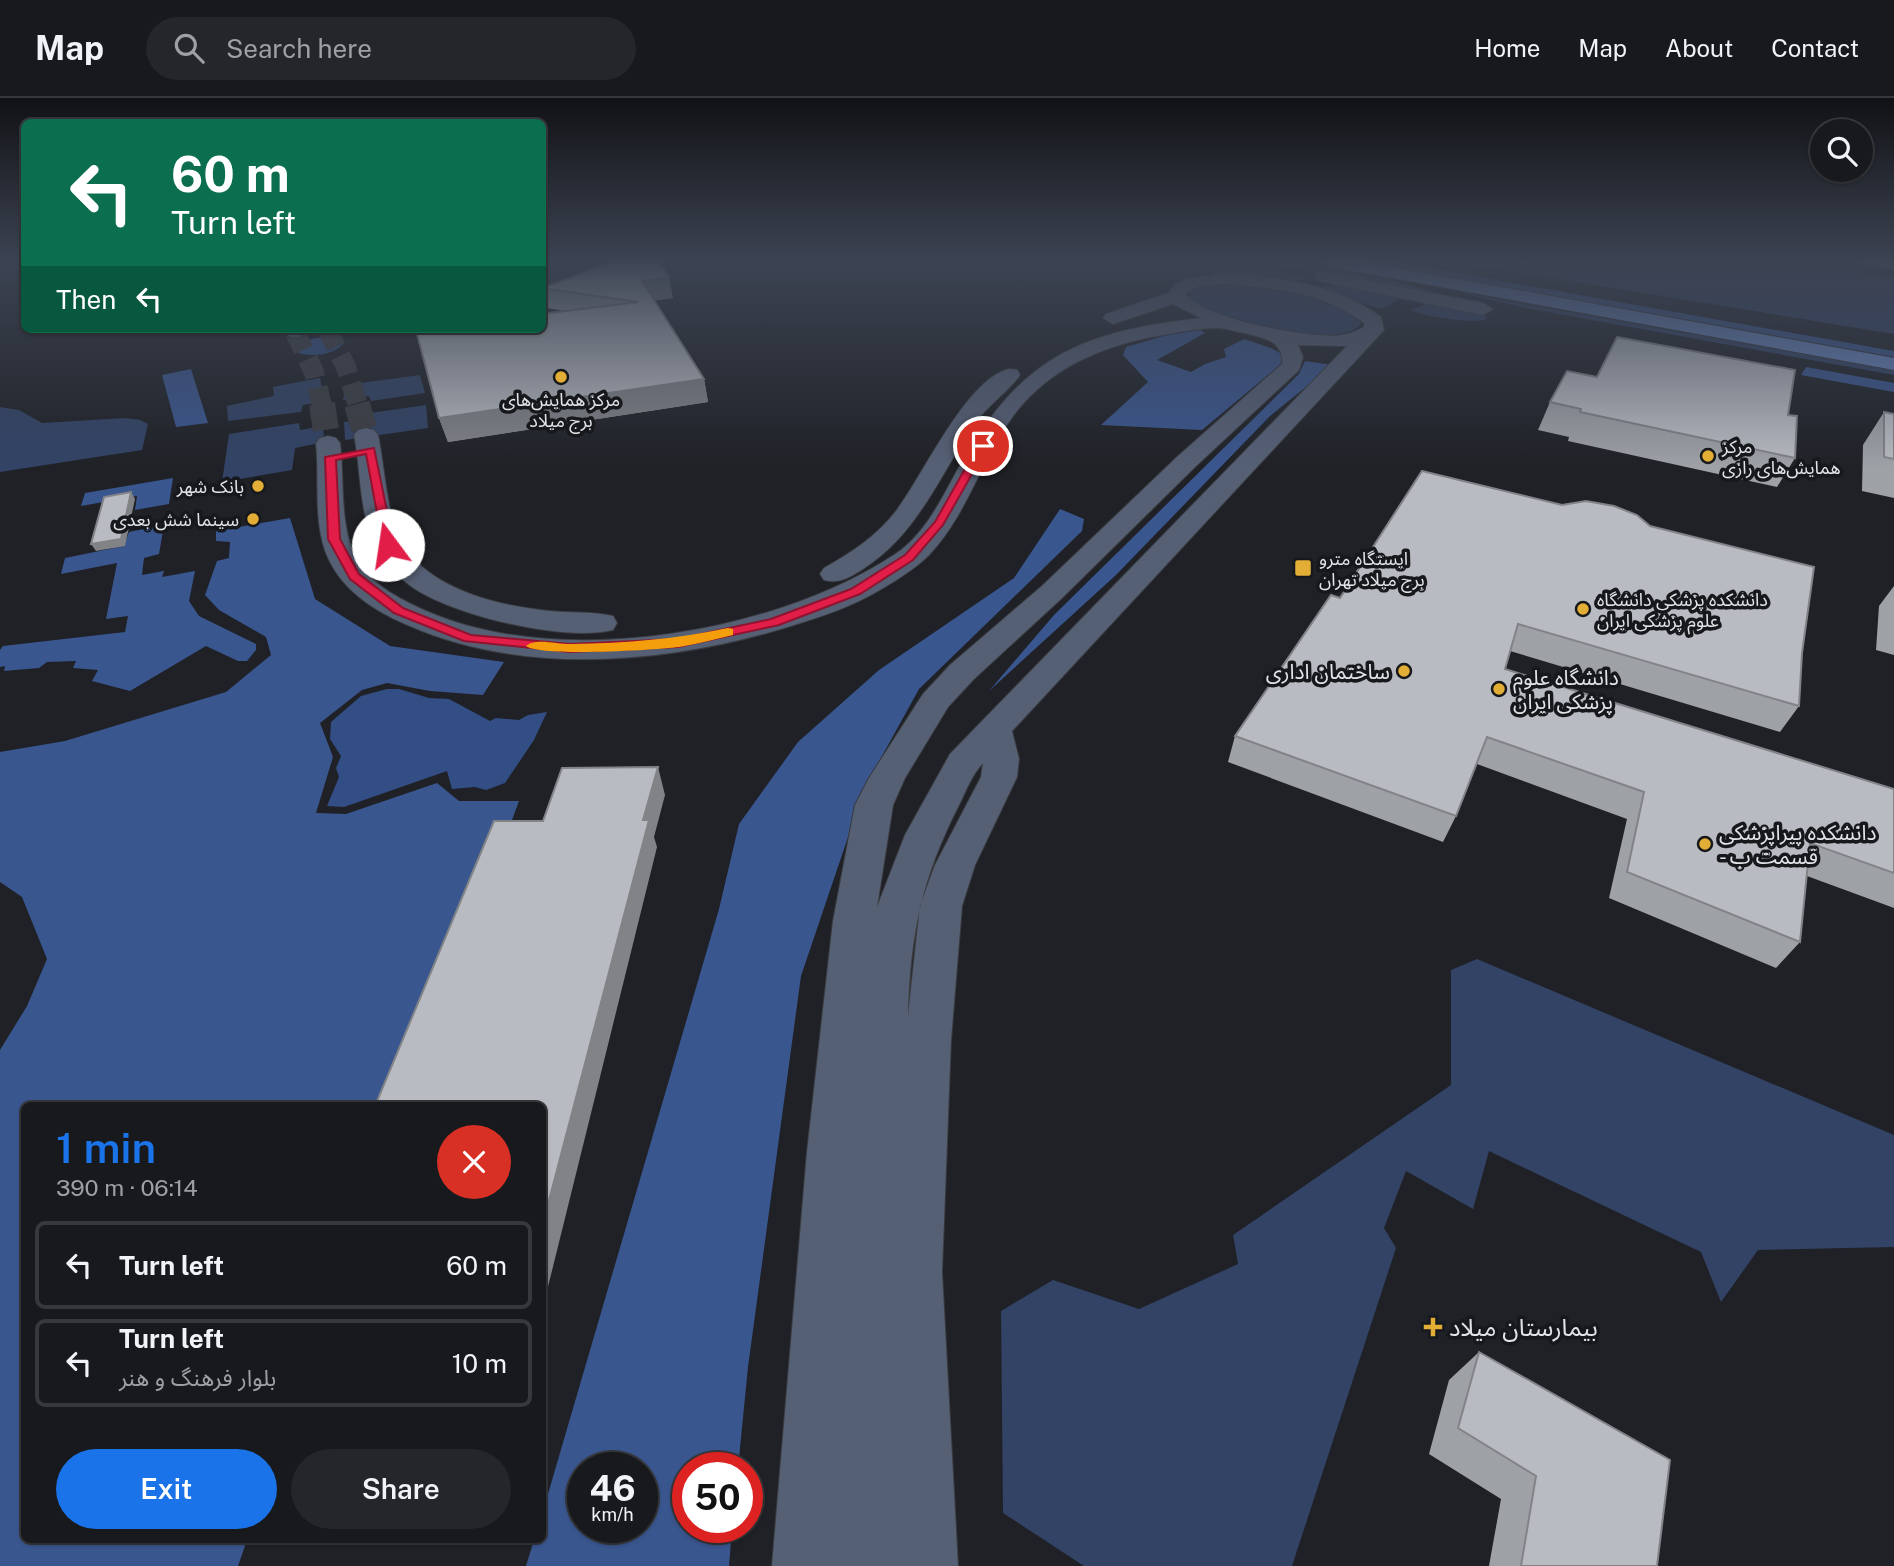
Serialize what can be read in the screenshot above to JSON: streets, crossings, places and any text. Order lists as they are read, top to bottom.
{
  "places": {
    "other": [
      "مرکز همایش‌های برج میلاد",
      "مرکز همایش‌های رازی",
      "بانک شهر",
      "سینما شش بعدی",
      "دانشکده پزشکی دانشگاه علوم پزشکی ایران",
      "ساختمان اداری",
      "دانشگاه علوم پزشکی ایران",
      "دانشکده پیراپزشکی - قسمت ب"
    ],
    "transit": ["ایستگاه مترو برج میلاد تهران"],
    "health": ["بیمارستان میلاد"]
  },
  "page": {
    "header": "Map",
    "search": "Search here",
    "nav": [
      "Home",
      "Map",
      "About",
      "Contact"
    ],
    "turn": ["60 m", "Turn left"],
    "then": "Then",
    "heading": ["1 min", "390 m · 06:14"],
    "list": [
      {
        "name": "Turn left",
        "value": "60 m"
      },
      {
        "name": "Turn left",
        "note": "بلوار فرهنگ و هنر",
        "value": "10 m"
      }
    ],
    "buttons": ["Exit", "Share"],
    "speed": "46 km/h",
    "limit": "50"
  }
}
